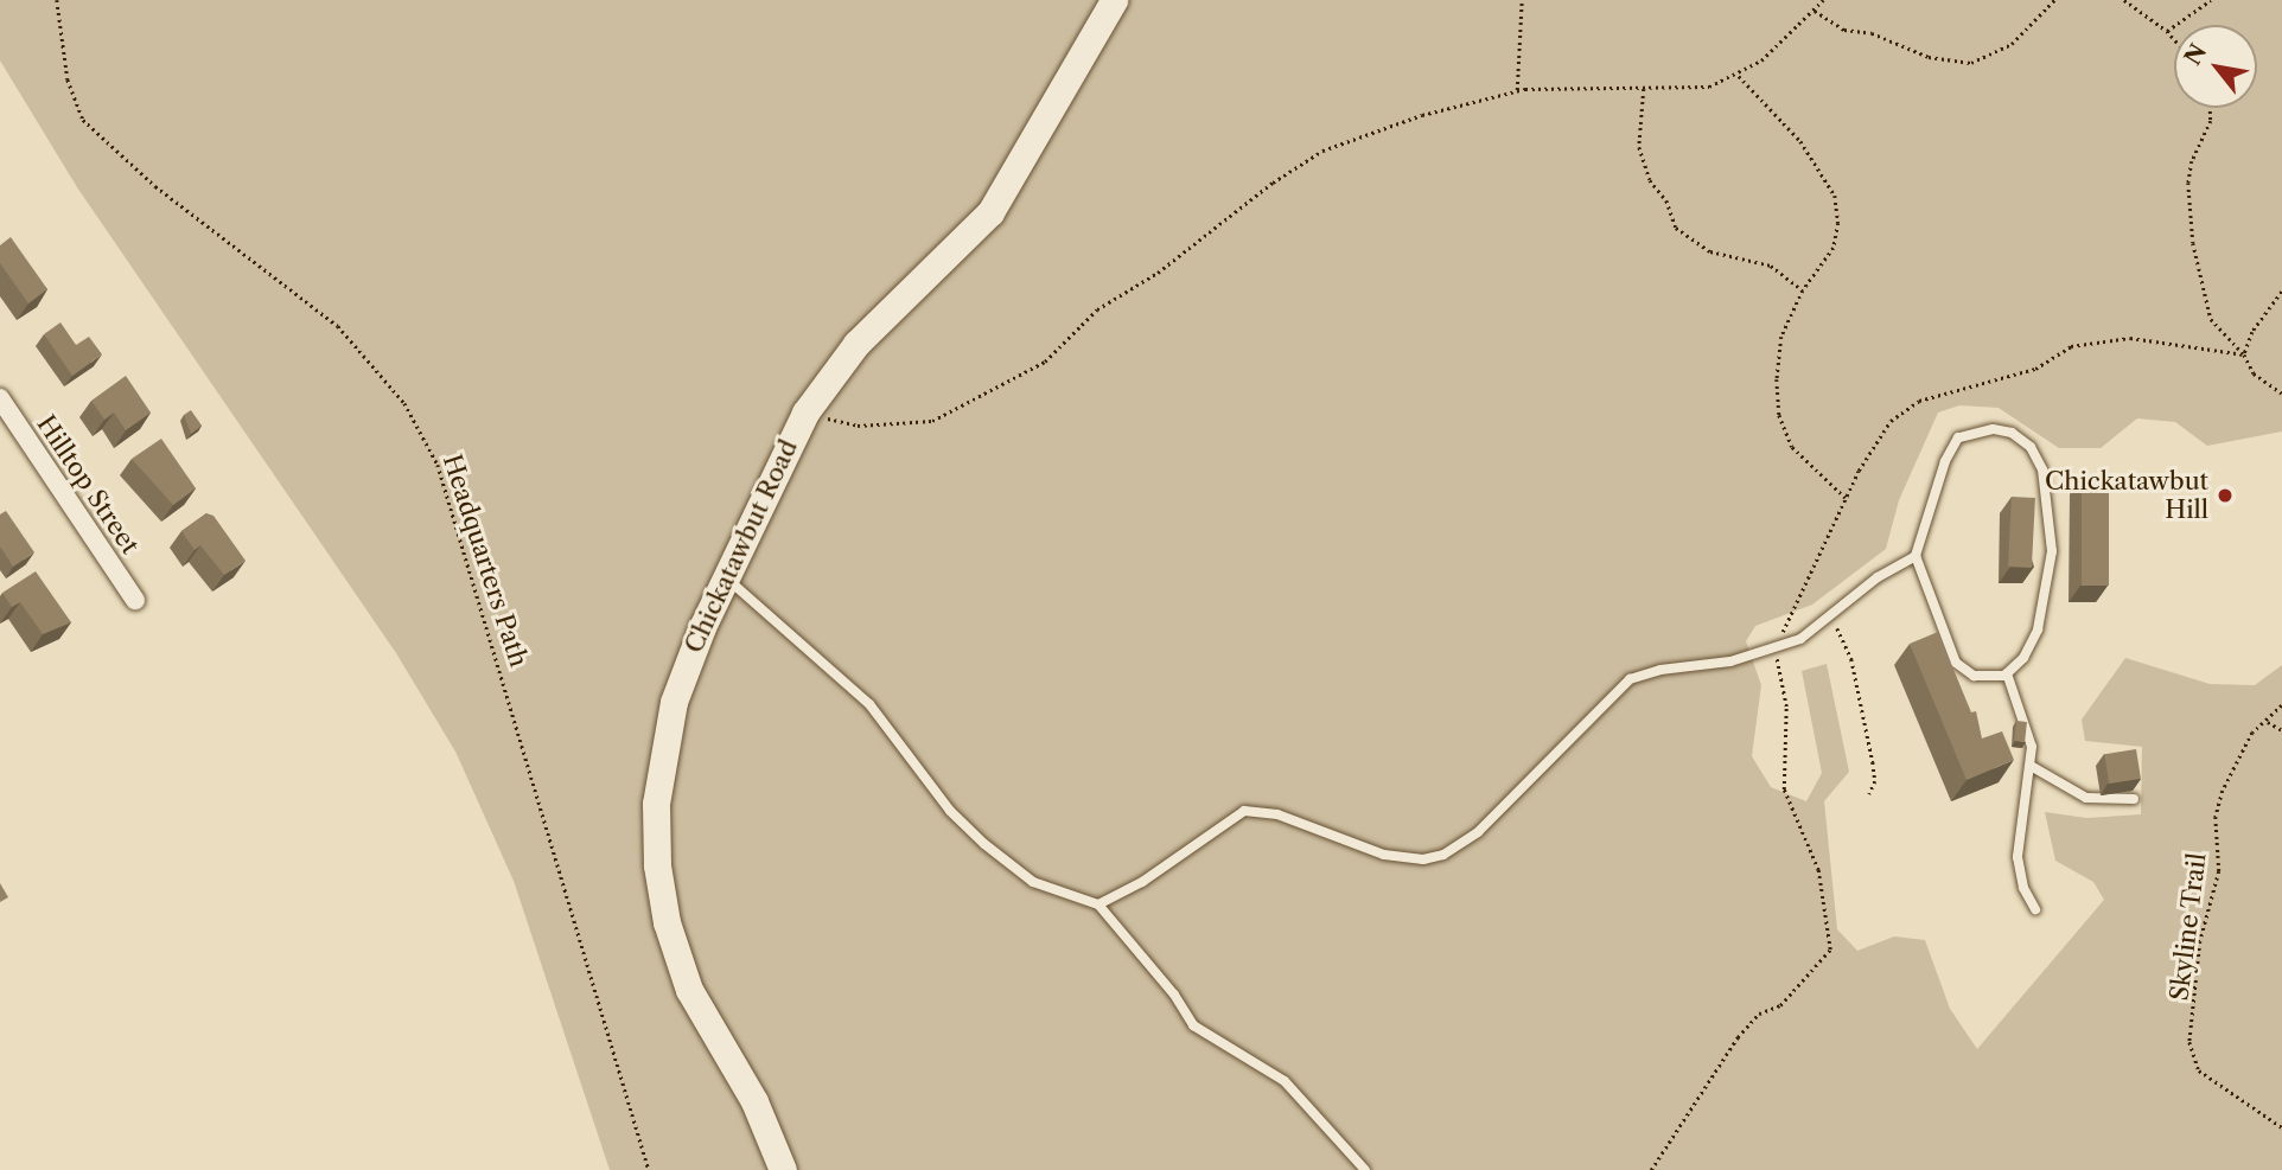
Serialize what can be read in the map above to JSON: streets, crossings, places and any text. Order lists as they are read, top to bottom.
{
  "streets": {
    "main road": ["Chickatawbut Road"],
    "street": ["Hilltop Street"],
    "path": ["Headquarters Path", "Skyline Trail"]
  },
  "places": ["Chickatawbut Hill"],
  "north": "top left"
}
